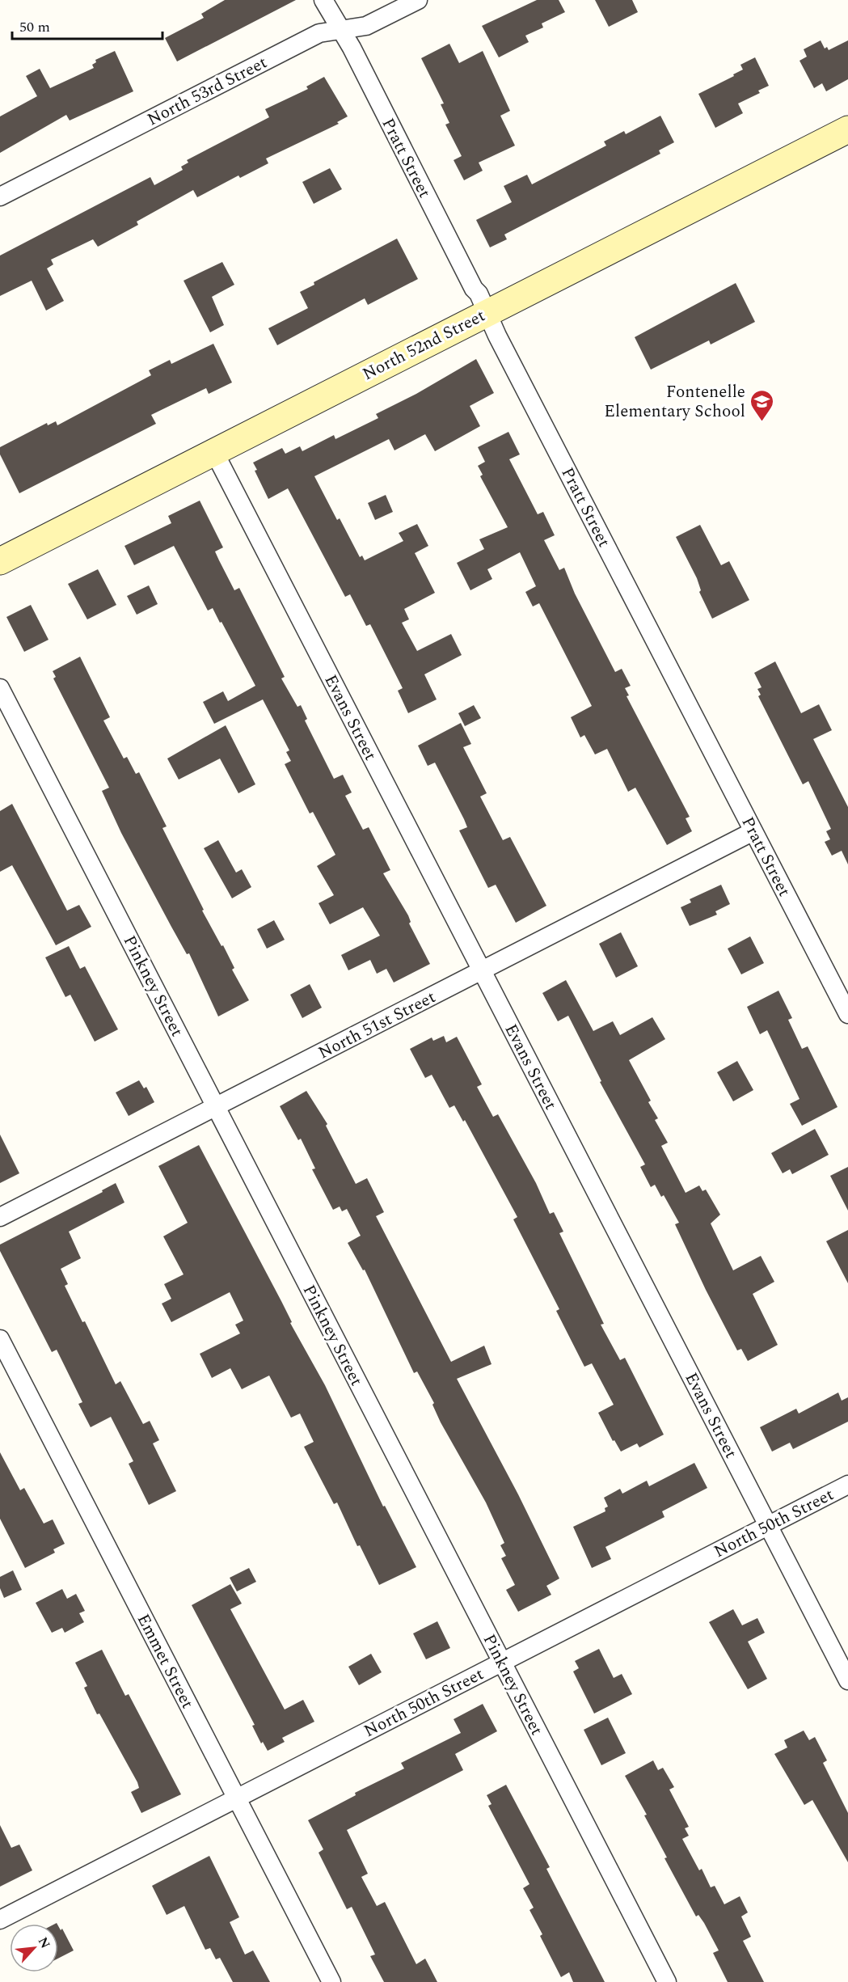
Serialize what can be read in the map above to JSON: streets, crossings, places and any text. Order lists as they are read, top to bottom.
{
  "streets": {
    "main road": ["North 52nd Street"],
    "street": [
      "North 53rd Street",
      "Pratt Street",
      "Evans Street",
      "Pinkney Street",
      "North 51st Street",
      "North 50th Street",
      "Emmet Street"
    ]
  },
  "crossings": [
    ["North 53rd Street", "Pratt Street"],
    ["Pratt Street", "North 52nd Street"],
    ["Pratt Street", "North 51st Street"],
    ["North 52nd Street", "Evans Street"],
    ["Evans Street", "North 51st Street"],
    ["Evans Street", "North 50th Street"],
    ["Pinkney Street", "North 51st Street"],
    ["Pinkney Street", "North 50th Street"],
    ["North 50th Street", "Emmet Street"]
  ],
  "places": {
    "school or university": ["Fontenelle Elementary School"]
  },
  "scale_bar": "50 m",
  "north": "top right"
}
